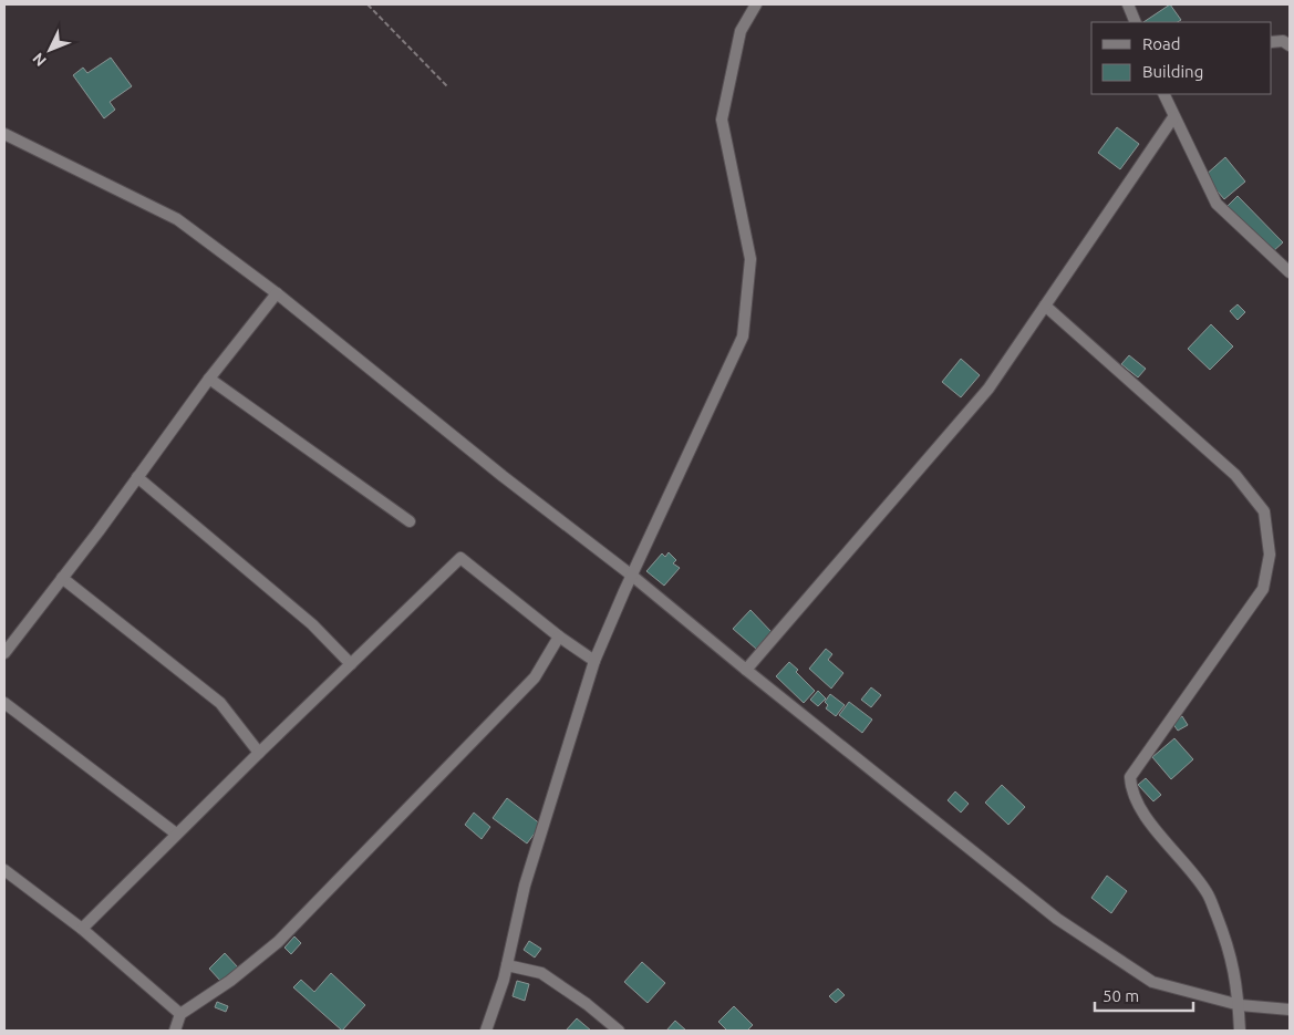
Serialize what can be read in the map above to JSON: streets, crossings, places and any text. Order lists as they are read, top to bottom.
{
  "legend": ["Road", "Building"],
  "scale_bar": "50 m",
  "north": "bottom left"
}
